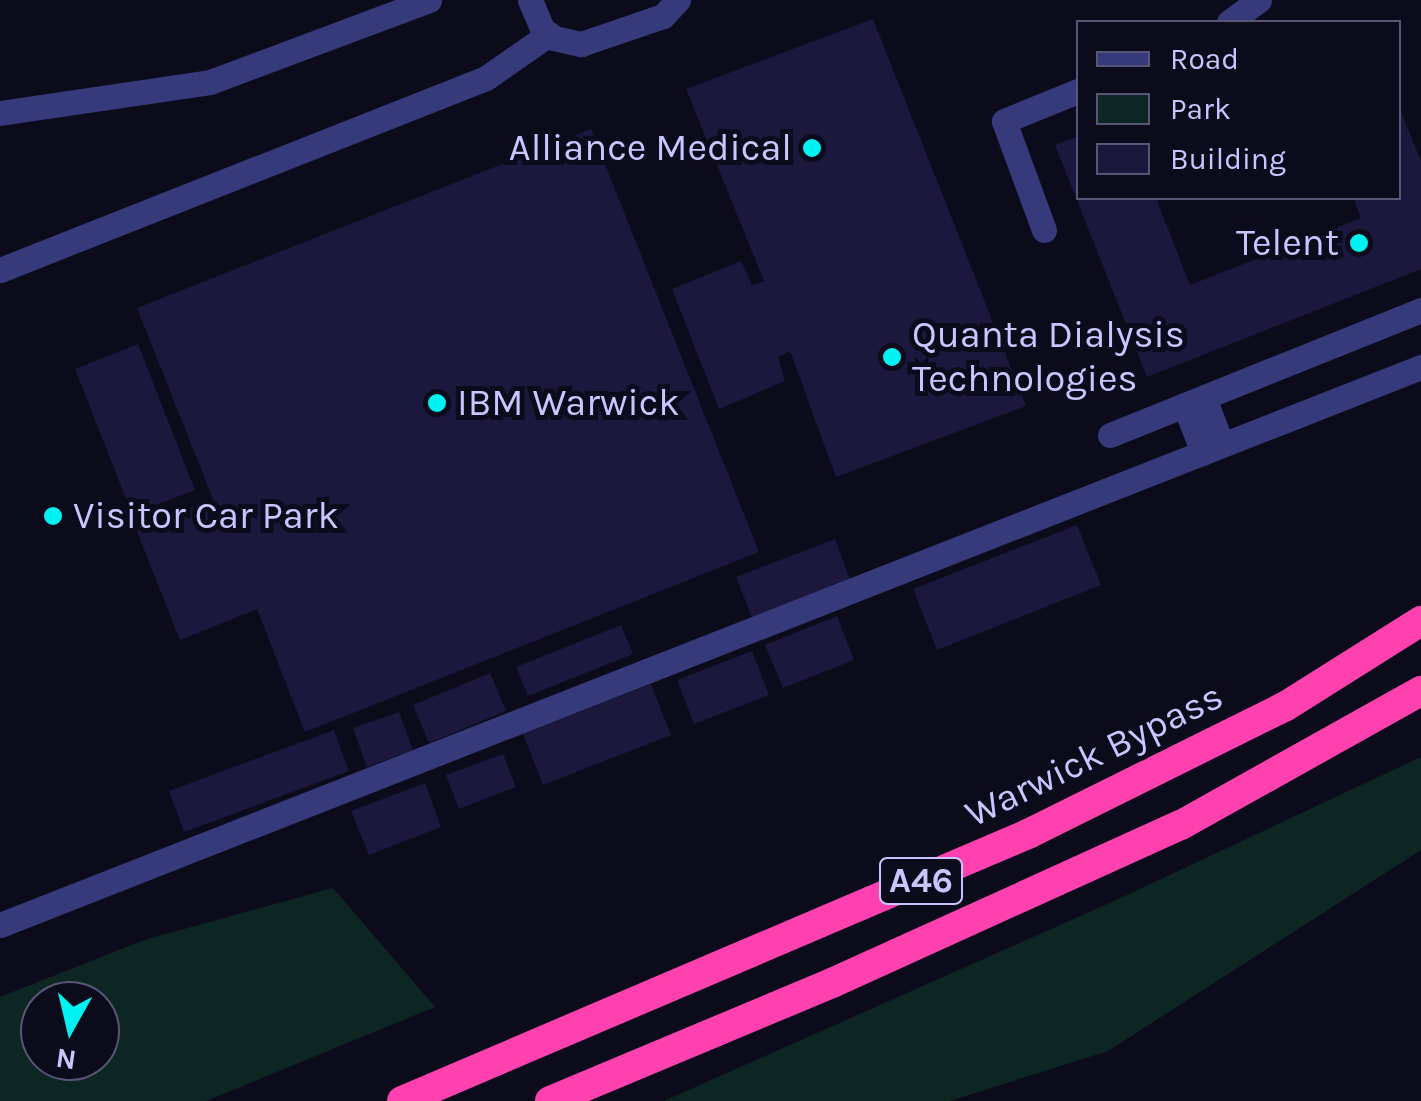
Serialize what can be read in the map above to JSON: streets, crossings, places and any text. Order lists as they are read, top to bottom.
{
  "streets": {
    "highway": ["Warwick Bypass", "A46"]
  },
  "places": [
    "Alliance Medical",
    "Telent",
    "Quanta Dialysis Technologies",
    "IBM Warwick",
    "Visitor Car Park"
  ],
  "legend": ["Road", "Park", "Building"],
  "north": "bottom"
}
